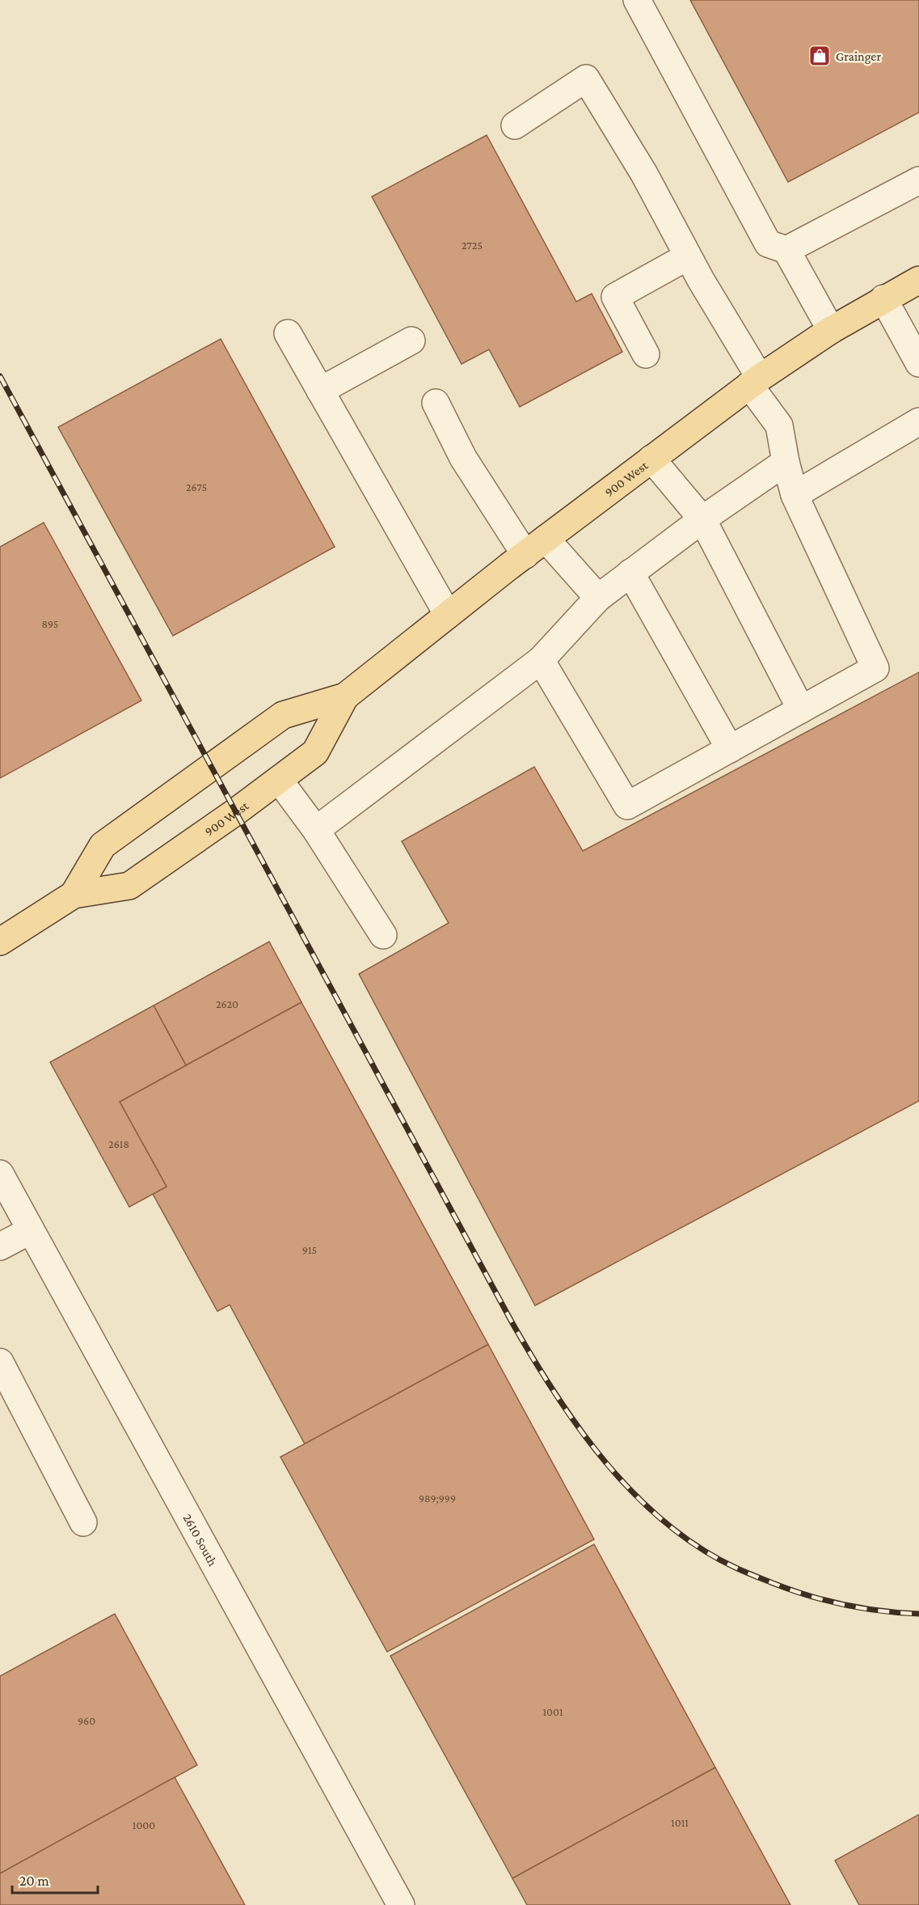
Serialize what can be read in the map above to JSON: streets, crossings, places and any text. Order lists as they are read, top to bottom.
{
  "streets": {
    "main road": ["900 West"],
    "street": ["2610 South"]
  },
  "places": {
    "shop": ["Grainger"]
  },
  "house_numbers": [
    "2725",
    "2675",
    "895",
    "2620",
    "2618",
    "915",
    "989;999",
    "1001",
    "960",
    "1011",
    "1000"
  ],
  "scale_bar": "20 m"
}
